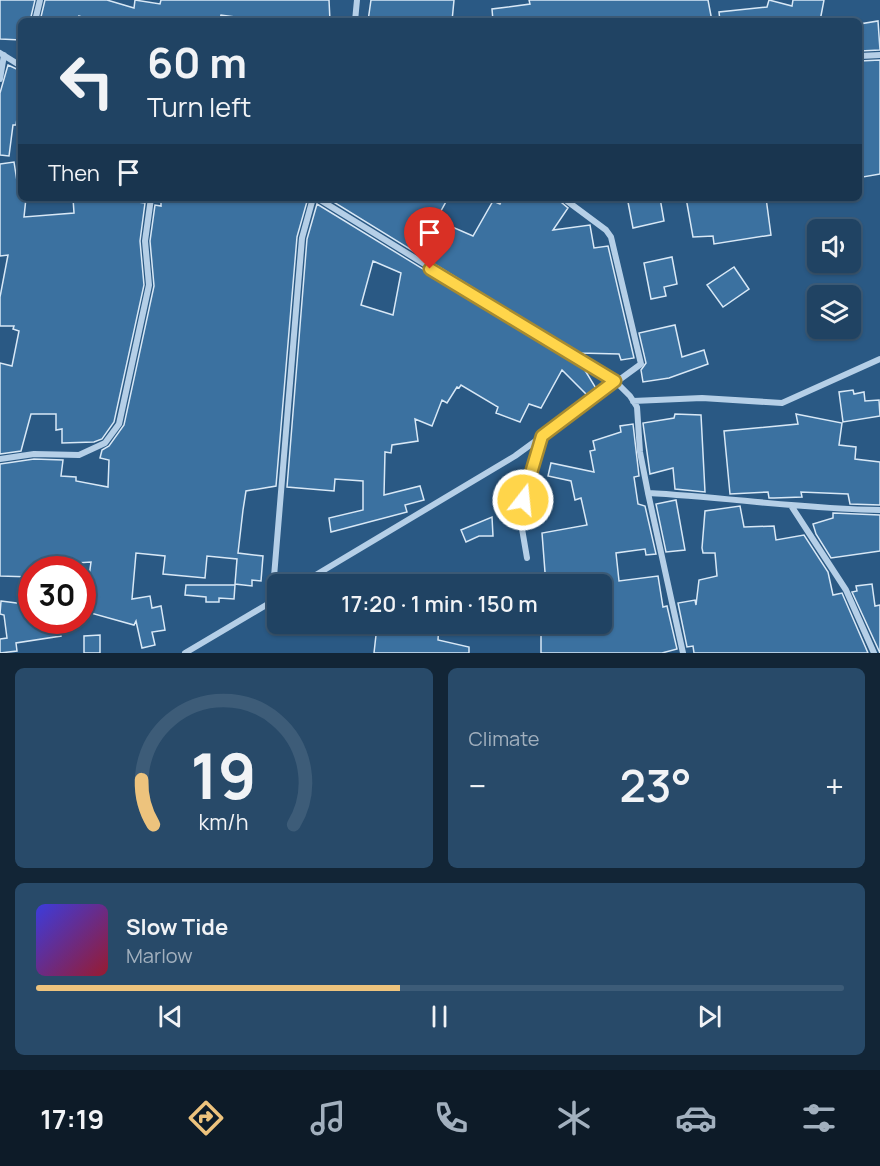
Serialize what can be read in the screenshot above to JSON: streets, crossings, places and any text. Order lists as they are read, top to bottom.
{
  "page": {
    "turn": ["60 m", "Turn left"],
    "then": "Then",
    "limit": "30",
    "trip": "17:20 · 1 min · 150 m",
    "tile": "Climate",
    "heat": ["−", "23°", "+"],
    "song": ["Slow Tide", "Marlow"],
    "tabs": "17:19",
    "gauge": ["19", "km/h"]
  }
}
